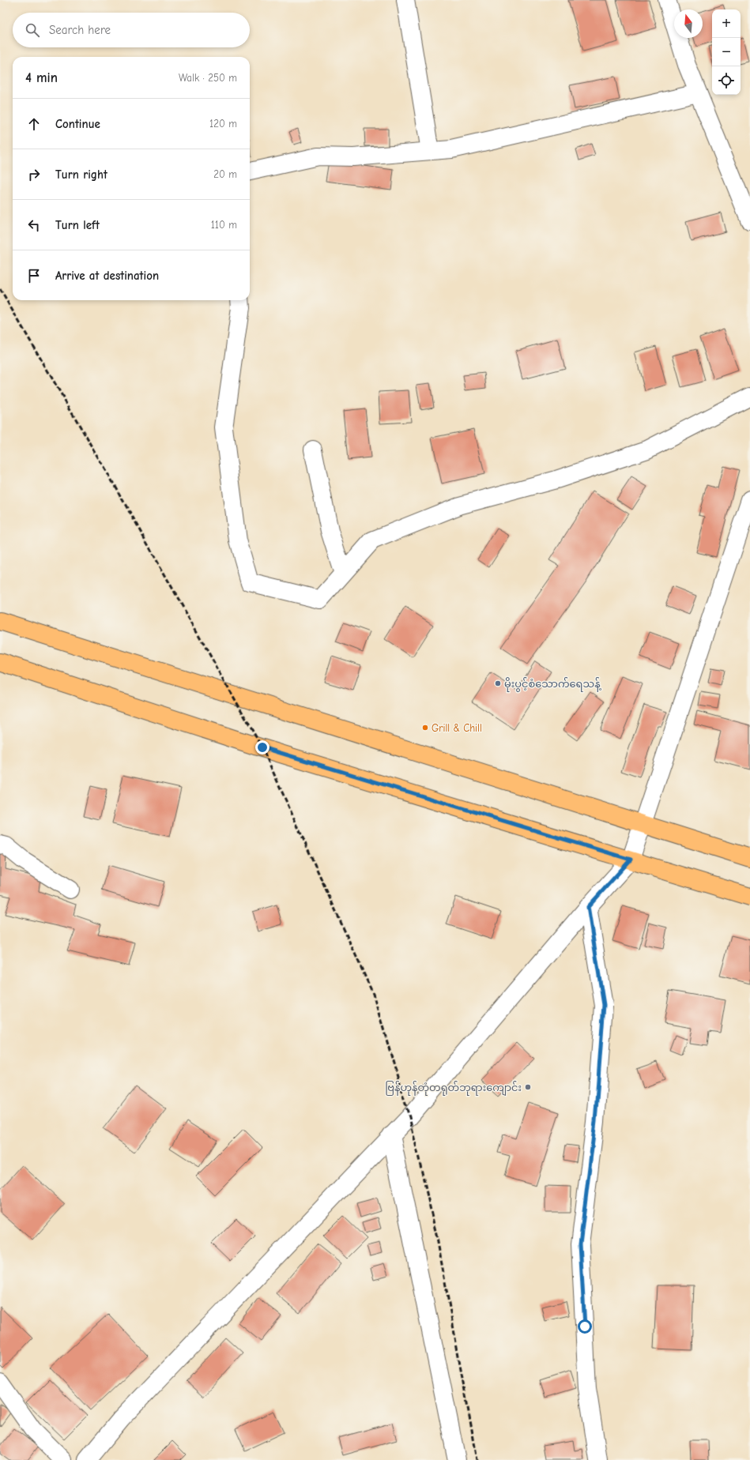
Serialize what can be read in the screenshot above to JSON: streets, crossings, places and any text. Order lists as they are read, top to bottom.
{
  "places": ["မိုးပွင့်စံသောက်ရေသန့်", "Grill & Chill", "ဗြန်ဟုန်တုံတရုတ်ဘုရားကျောင်း"],
  "north": "top",
  "page": {
    "map_buttons": ["+", "−"],
    "search": "Search here",
    "heading": ["4 min", "Walk · 250 m"],
    "list": [
      ["Continue", "120 m"],
      ["Turn right", "20 m"],
      ["Turn left", "110 m"],
      "Arrive at destination"
    ]
  }
}
